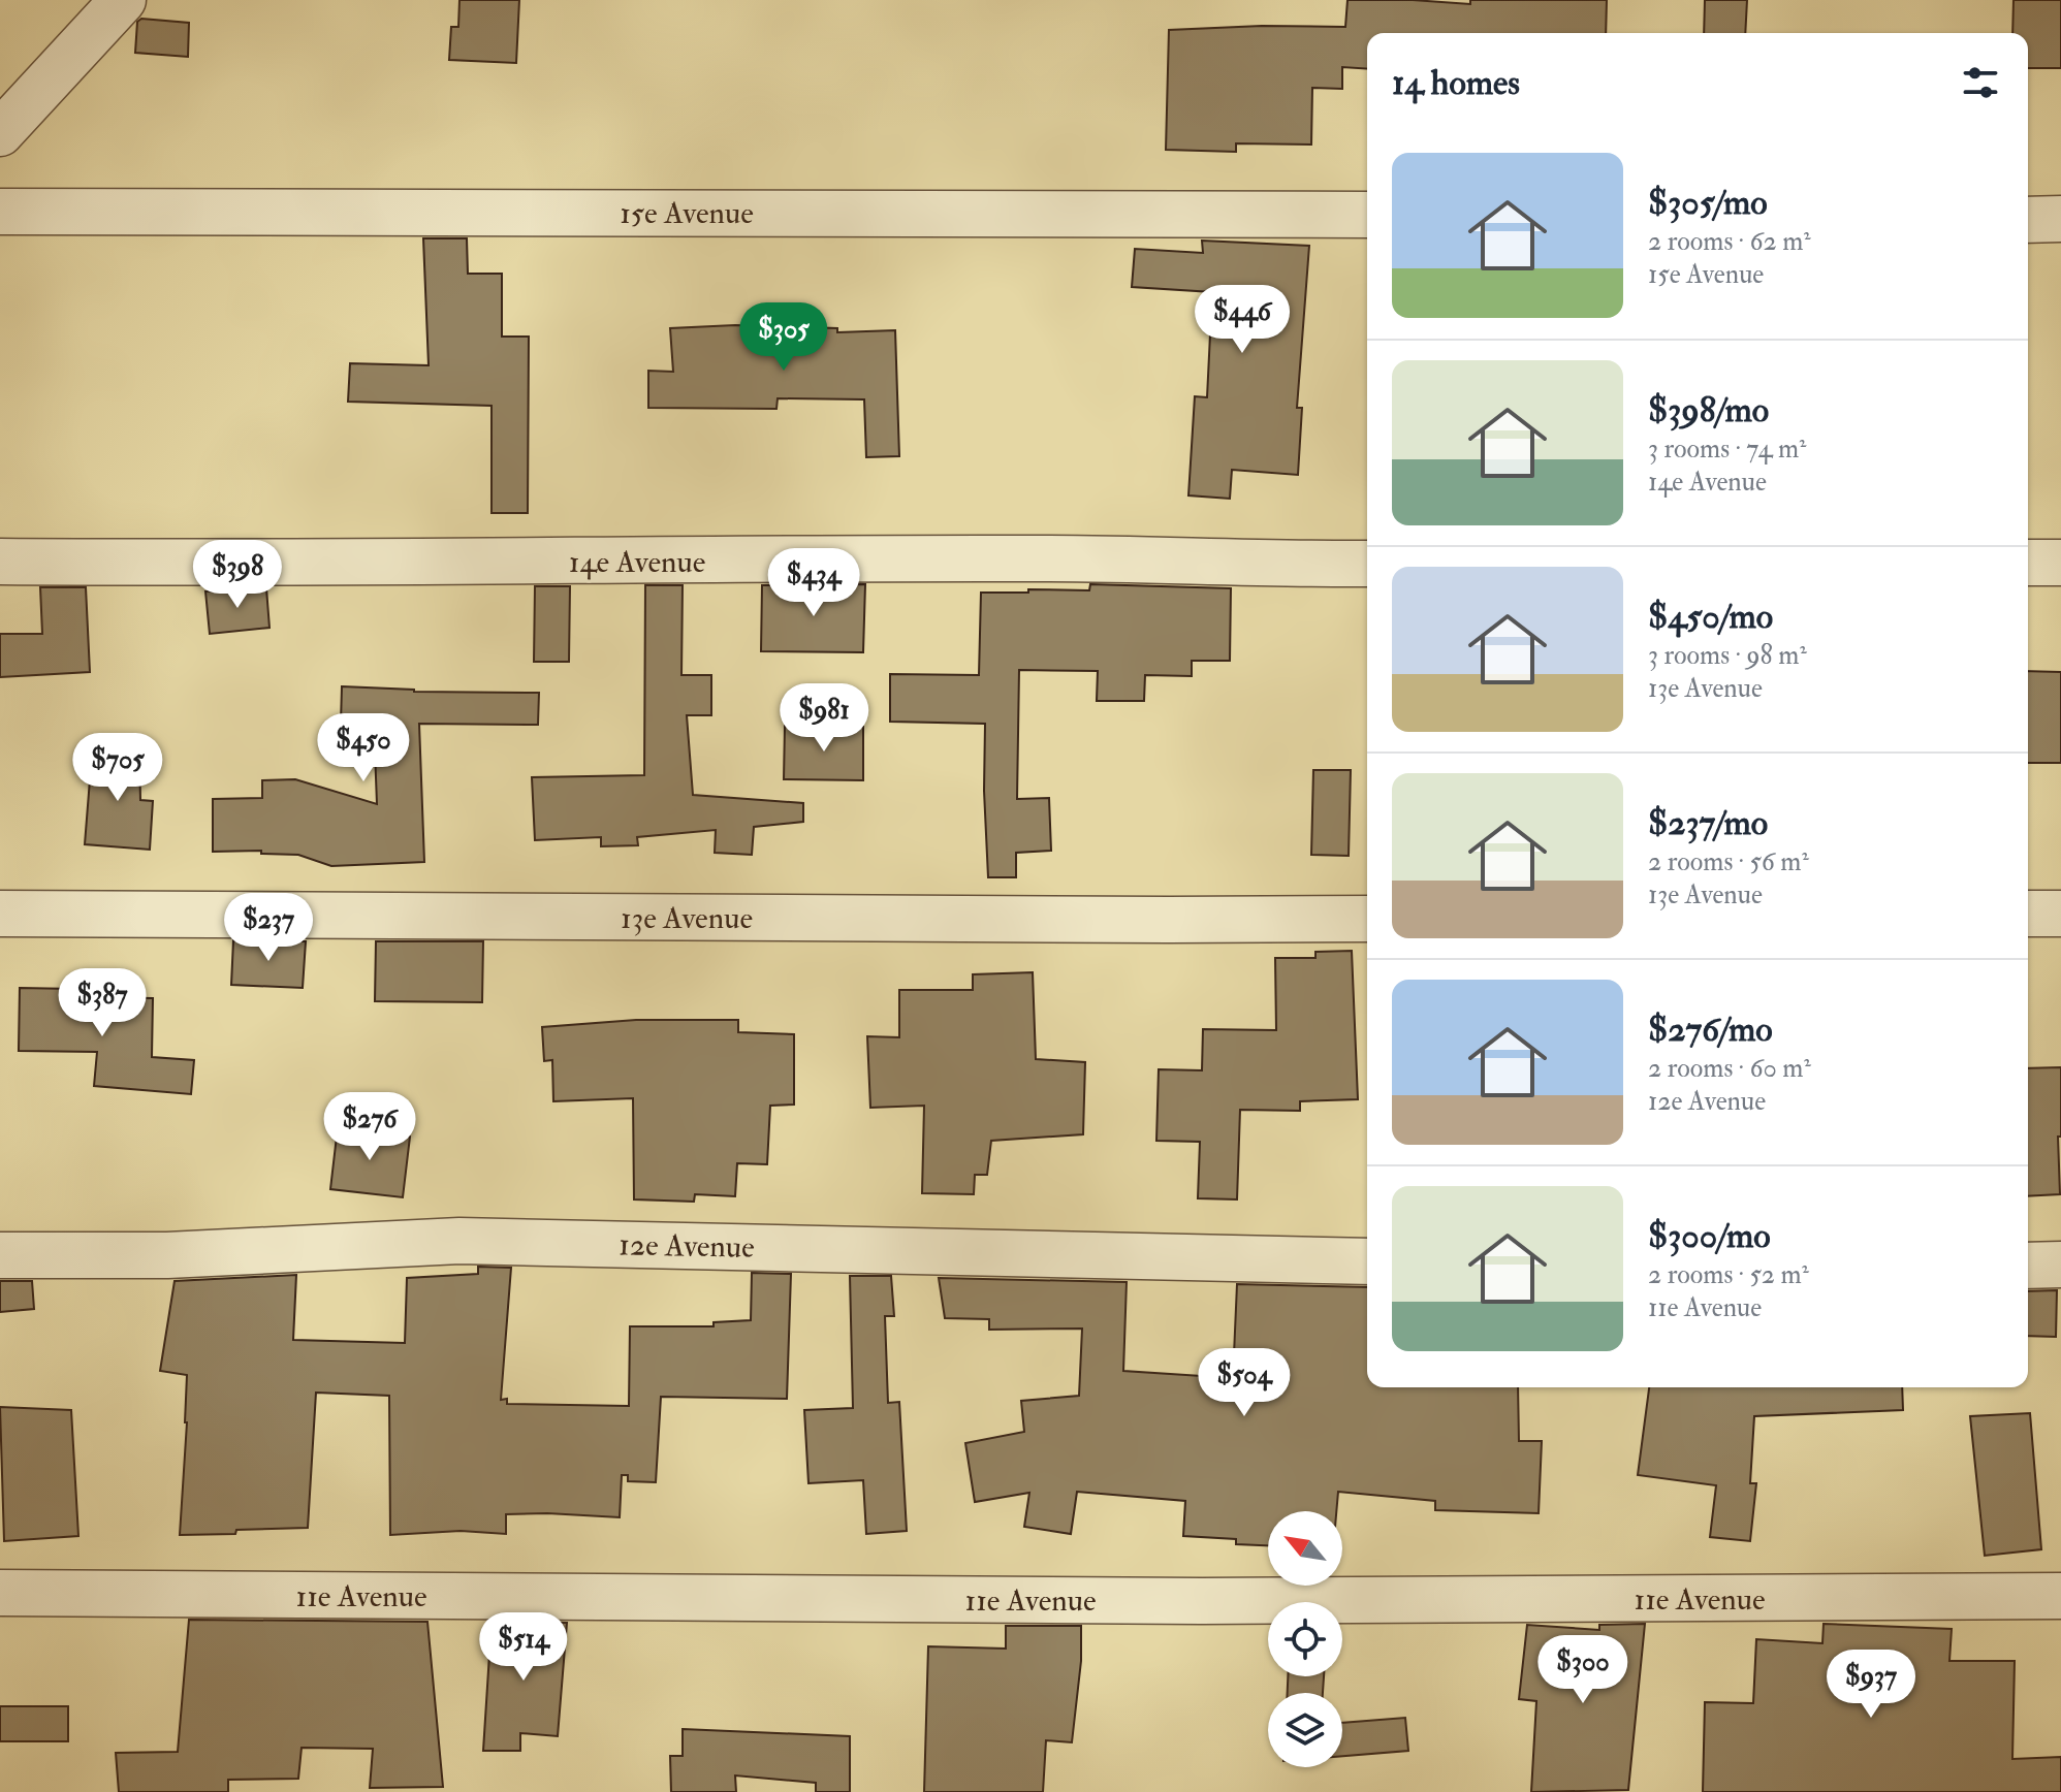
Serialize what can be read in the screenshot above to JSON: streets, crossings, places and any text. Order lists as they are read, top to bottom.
{
  "streets": {
    "street": [
      "15e Avenue",
      "14e Avenue",
      "13e Avenue",
      "12e Avenue",
      "11e Avenue"
    ]
  },
  "north": "top left",
  "page": {
    "heading": "14 homes",
    "list": [
      {
        "name": "$305/mo",
        "note": "2 rooms · 62 m² · 15e Avenue"
      },
      {
        "name": "$398/mo",
        "note": "3 rooms · 74 m² · 14e Avenue"
      },
      {
        "name": "$450/mo",
        "note": "3 rooms · 98 m² · 13e Avenue"
      },
      {
        "name": "$237/mo",
        "note": "2 rooms · 56 m² · 13e Avenue"
      },
      {
        "name": "$276/mo",
        "note": "2 rooms · 60 m² · 12e Avenue"
      },
      {
        "name": "$300/mo",
        "note": "2 rooms · 52 m² · 11e Avenue"
      }
    ],
    "price": [
      "$446",
      "$305",
      "$398",
      "$434",
      "$981",
      "$450",
      "$705",
      "$237",
      "$387",
      "$276",
      "$504",
      "$514",
      "$300",
      "$937"
    ]
  }
}
